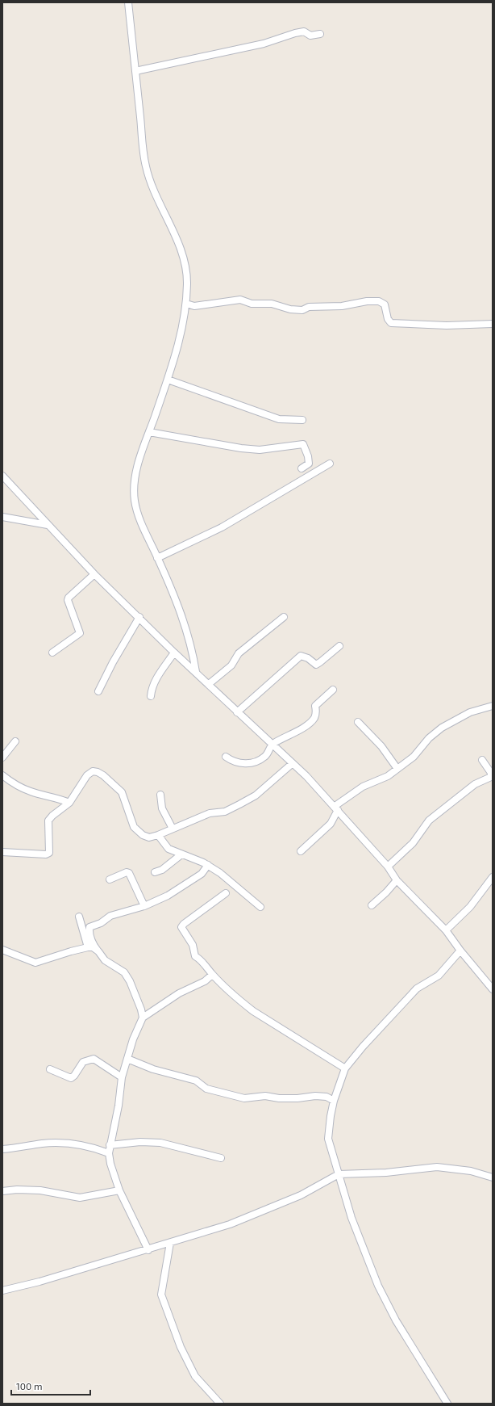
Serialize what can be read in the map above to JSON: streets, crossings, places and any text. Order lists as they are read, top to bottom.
{
  "scale_bar": "100 m"
}
